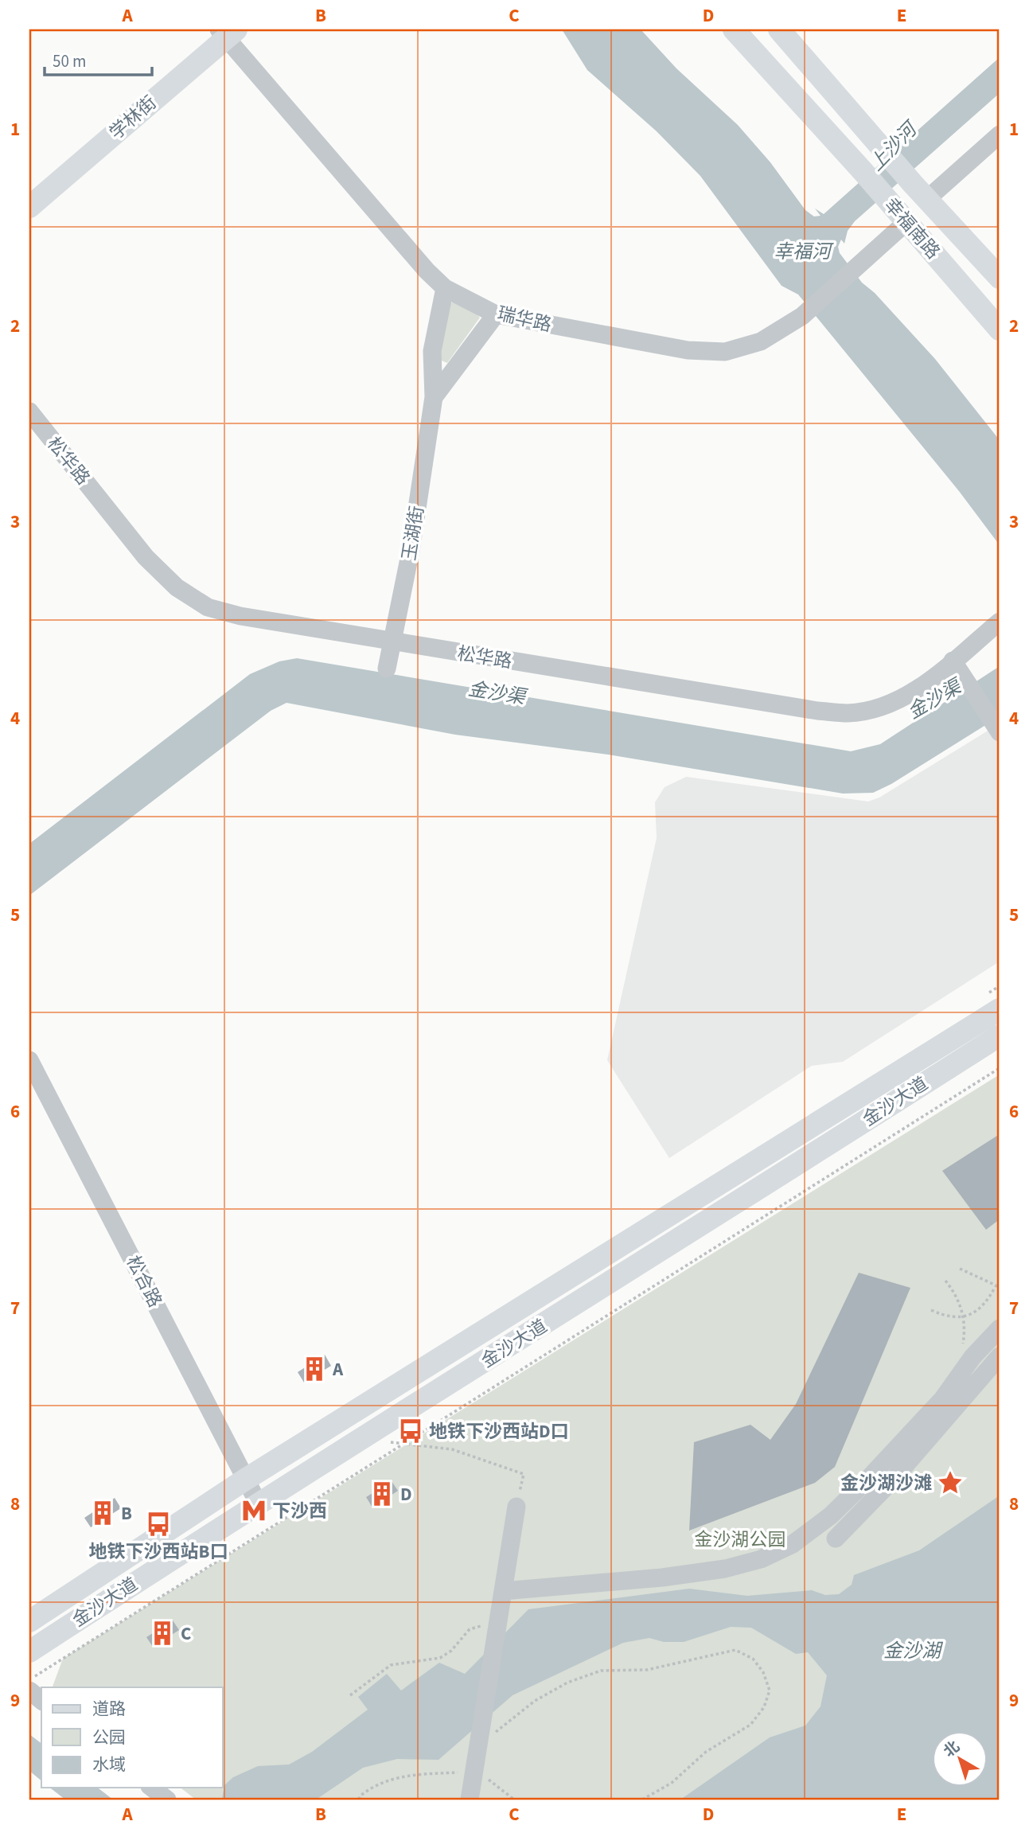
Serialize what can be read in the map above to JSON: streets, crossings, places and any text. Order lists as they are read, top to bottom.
{
  "streets": {
    "main road": ["学林街", "幸福南路", "金沙大道"],
    "street": [
      "瑞华路",
      "松华路",
      "玉湖街",
      "松合路"
    ]
  },
  "crossings": [
    ["学林街", "瑞华路"],
    ["幸福南路", "瑞华路"],
    ["瑞华路", "玉湖街"],
    ["松华路", "玉湖街"],
    ["金沙大道", "松合路"]
  ],
  "water": [
    "上沙河",
    "幸福河",
    "金沙渠",
    "金沙湖"
  ],
  "parks": ["金沙湖公园"],
  "places": {
    "building": [
      "A",
      "D",
      "B",
      "C"
    ],
    "bus stop": ["地铁下沙西站D口", "地铁下沙西站B口"],
    "place": ["金沙湖沙滩"],
    "metro station": ["下沙西"]
  },
  "legend": ["道路", "公园", "水域"],
  "scale_bar": "50 m",
  "north": "top left",
  "grid": {
    "columns": [
      "A",
      "B",
      "C",
      "D",
      "E"
    ],
    "rows": [
      "1",
      "2",
      "3",
      "4",
      "5",
      "6",
      "7",
      "8",
      "9"
    ]
  }
}
